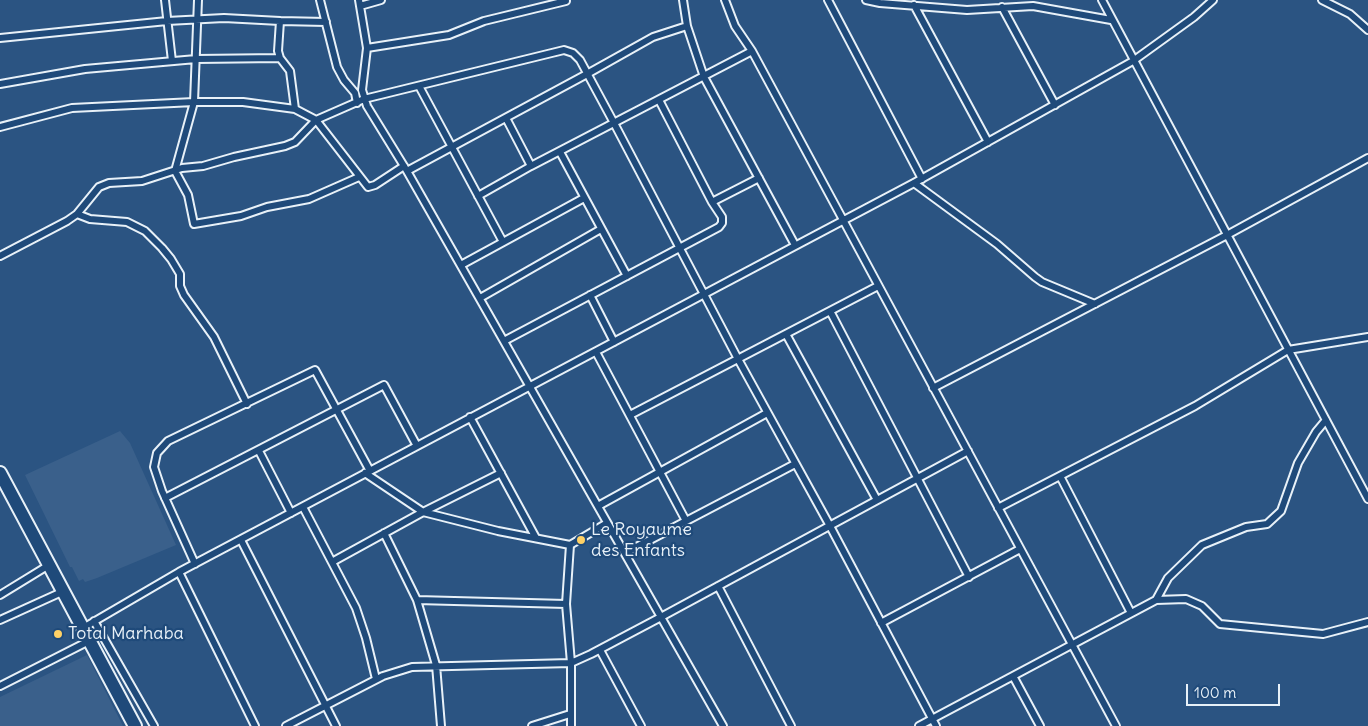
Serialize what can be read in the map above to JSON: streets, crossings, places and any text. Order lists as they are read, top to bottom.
{
  "places": ["Le Royaume des Enfants", "Total Marhaba"],
  "scale_bar": "100 m"
}
